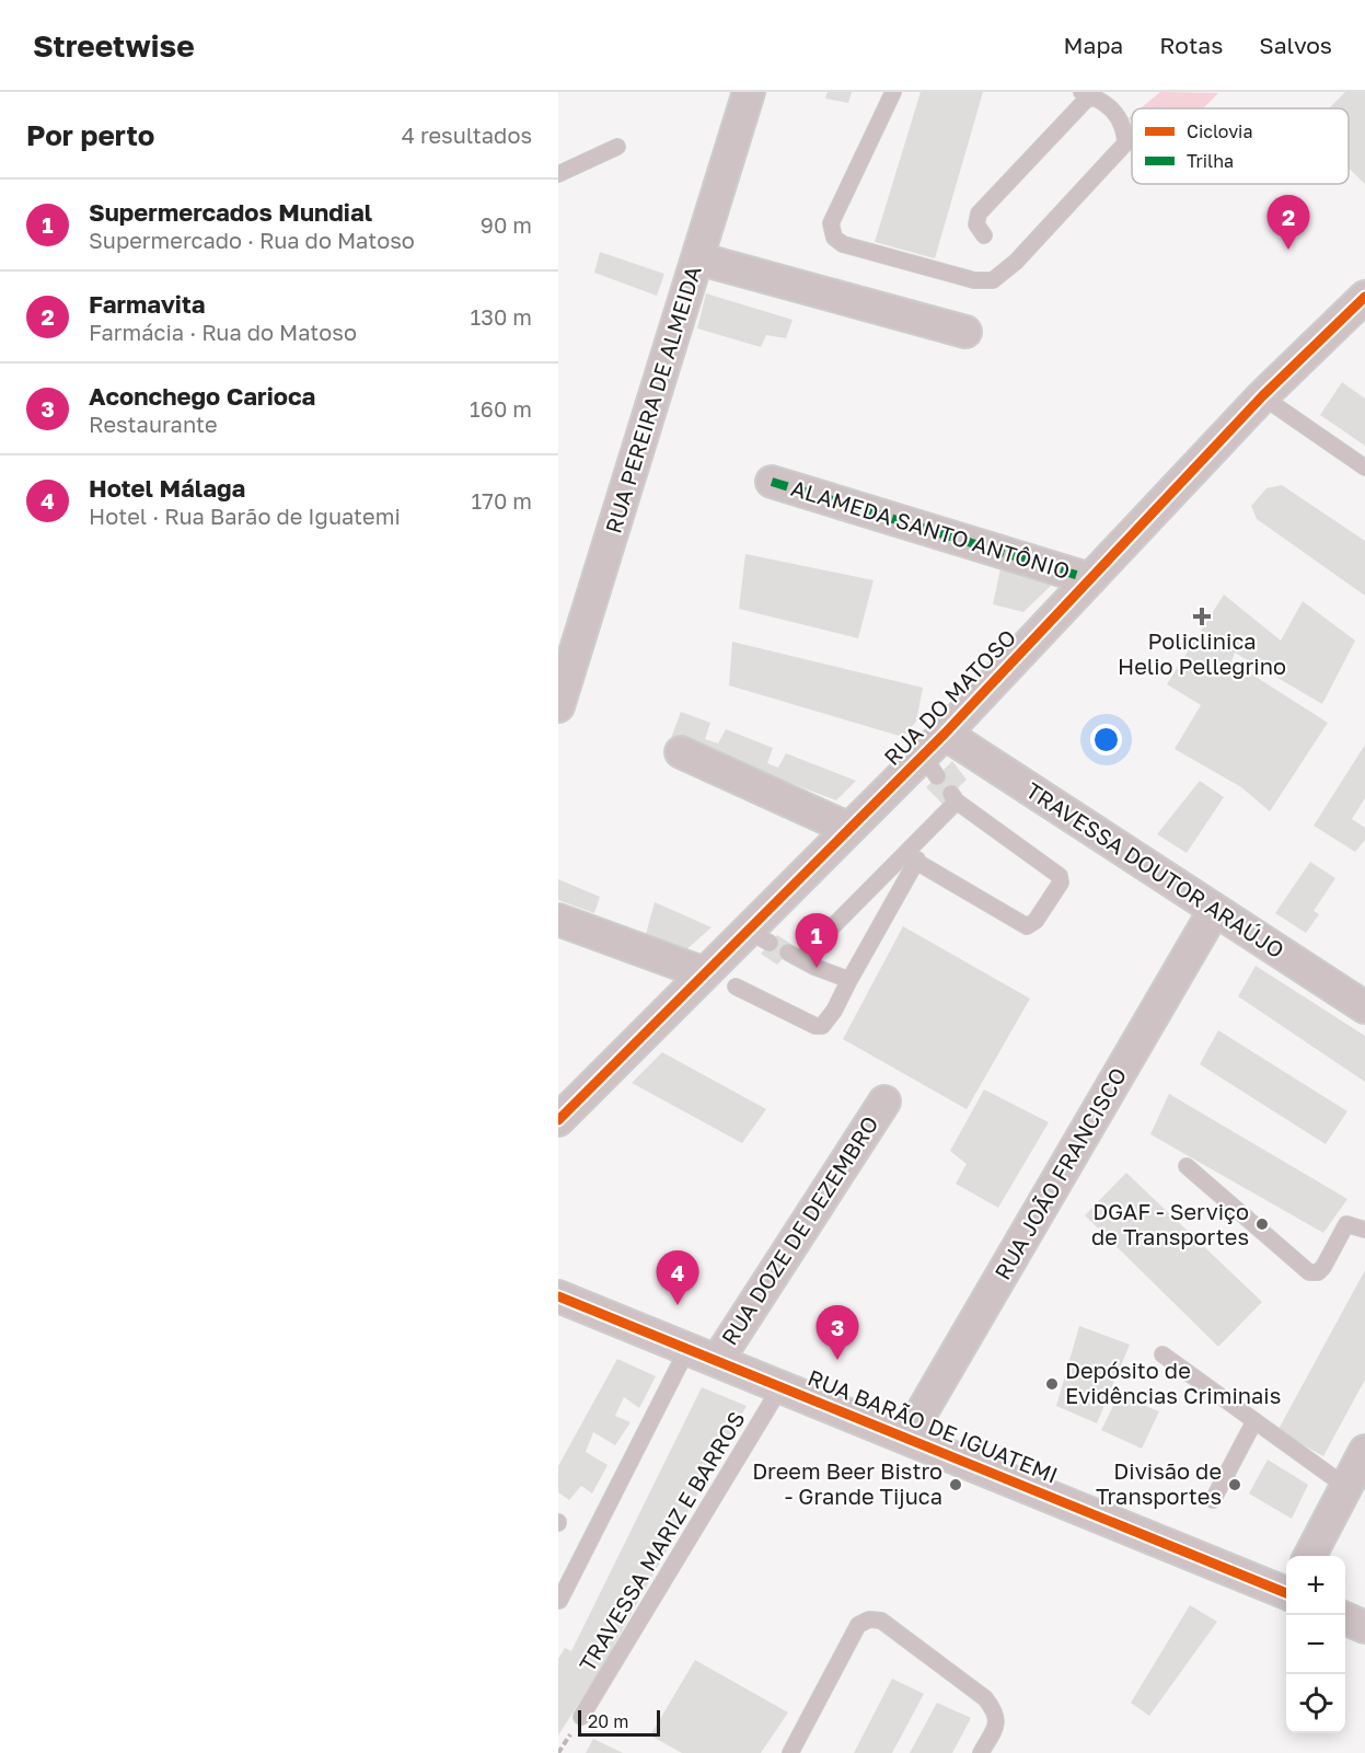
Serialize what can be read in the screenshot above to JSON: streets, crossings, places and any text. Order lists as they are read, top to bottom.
{
  "streets": {
    "street": [
      "RUA PEREIRA DE ALMEIDA",
      "ALAMEDA SANTO ANTÔNIO",
      "RUA DO MATOSO",
      "TRAVESSA DOUTOR ARAÚJO",
      "RUA JOÃO FRANCISCO",
      "RUA DOZE DE DEZEMBRO",
      "RUA BARÃO DE IGUATEMI"
    ],
    "lane": ["TRAVESSA MARIZ E BARROS"]
  },
  "crossings": [
    ["ALAMEDA SANTO ANTÔNIO", "RUA DO MATOSO"],
    ["RUA DO MATOSO", "TRAVESSA DOUTOR ARAÚJO"],
    ["TRAVESSA DOUTOR ARAÚJO", "RUA JOÃO FRANCISCO"],
    ["RUA JOÃO FRANCISCO", "RUA BARÃO DE IGUATEMI"],
    ["RUA DOZE DE DEZEMBRO", "RUA BARÃO DE IGUATEMI"],
    ["RUA BARÃO DE IGUATEMI", "TRAVESSA MARIZ E BARROS"]
  ],
  "places": {
    "health": ["Policlinica Helio Pellegrino"],
    "other": [
      "DGAF - Serviço de Transportes",
      "Depósito de Evidências Criminais",
      "Dreem Beer Bistro - Grande Tijuca",
      "Divisão de Transportes"
    ]
  },
  "legend": ["Ciclovia", "Trilha"],
  "scale_bar": "20 m",
  "page": {
    "header": "Streetwise",
    "nav": ["Mapa", "Rotas", "Salvos"],
    "heading": ["Por perto", "4 resultados"],
    "list": [
      {
        "mark": "1",
        "name": "Supermercados Mundial",
        "note": "Supermercado · Rua do Matoso",
        "value": "90 m"
      },
      {
        "mark": "2",
        "name": "Farmavita",
        "note": "Farmácia · Rua do Matoso",
        "value": "130 m"
      },
      {
        "mark": "3",
        "name": "Aconchego Carioca",
        "note": "Restaurante",
        "value": "160 m"
      },
      {
        "mark": "4",
        "name": "Hotel Málaga",
        "note": "Hotel · Rua Barão de Iguatemi",
        "value": "170 m"
      }
    ],
    "pins": [
      "2",
      "1",
      "4",
      "3"
    ],
    "map_buttons": ["+", "−"],
    "scale": "20 m"
  }
}
